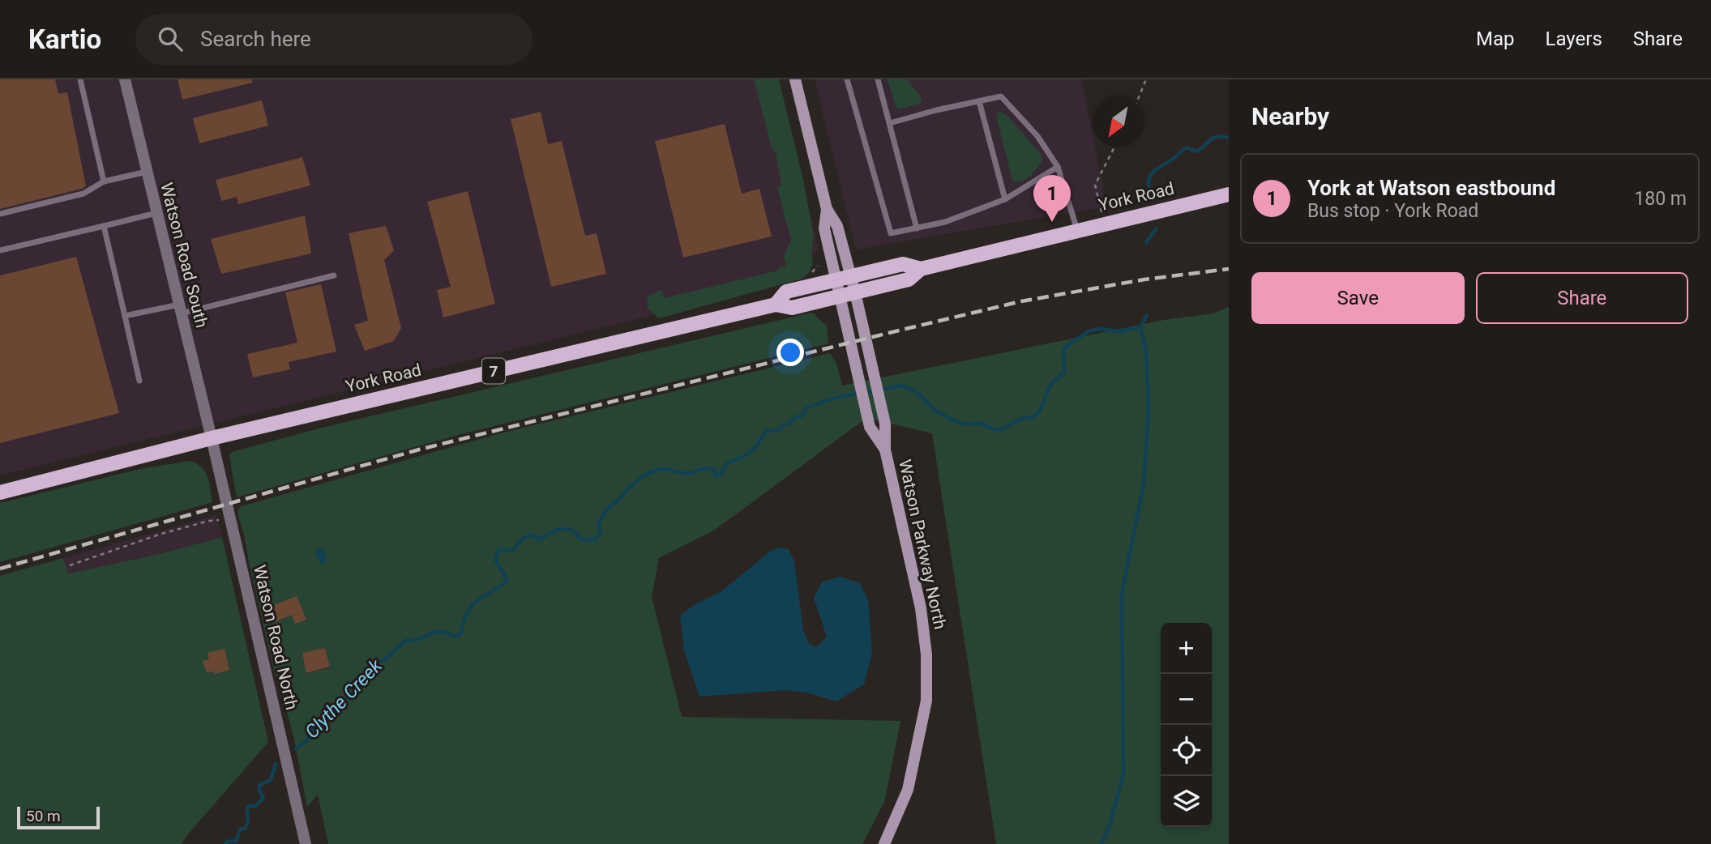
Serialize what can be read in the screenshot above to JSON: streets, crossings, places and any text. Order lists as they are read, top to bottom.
{
  "streets": {
    "main road": ["York Road", "7", "Watson Parkway North"],
    "street": ["Watson Road South", "Watson Road North"]
  },
  "crossings": [
    ["York Road", "Watson Road South"],
    ["York Road", "Watson Parkway North"],
    ["York Road", "Watson Road North"],
    ["Watson Road South", "Watson Road North"]
  ],
  "water": ["Clythe Creek"],
  "scale_bar": "50 m",
  "north": "bottom left",
  "page": {
    "header": "Kartio",
    "search": "Search here",
    "nav": ["Map", "Layers", "Share"],
    "heading": "Nearby",
    "list": [
      {
        "mark": "1",
        "name": "York at Watson eastbound",
        "note": "Bus stop · York Road",
        "value": "180 m"
      }
    ],
    "pins": "1",
    "buttons": ["Save", "Share"],
    "map_buttons": ["+", "−"],
    "scale": "50 m"
  }
}
